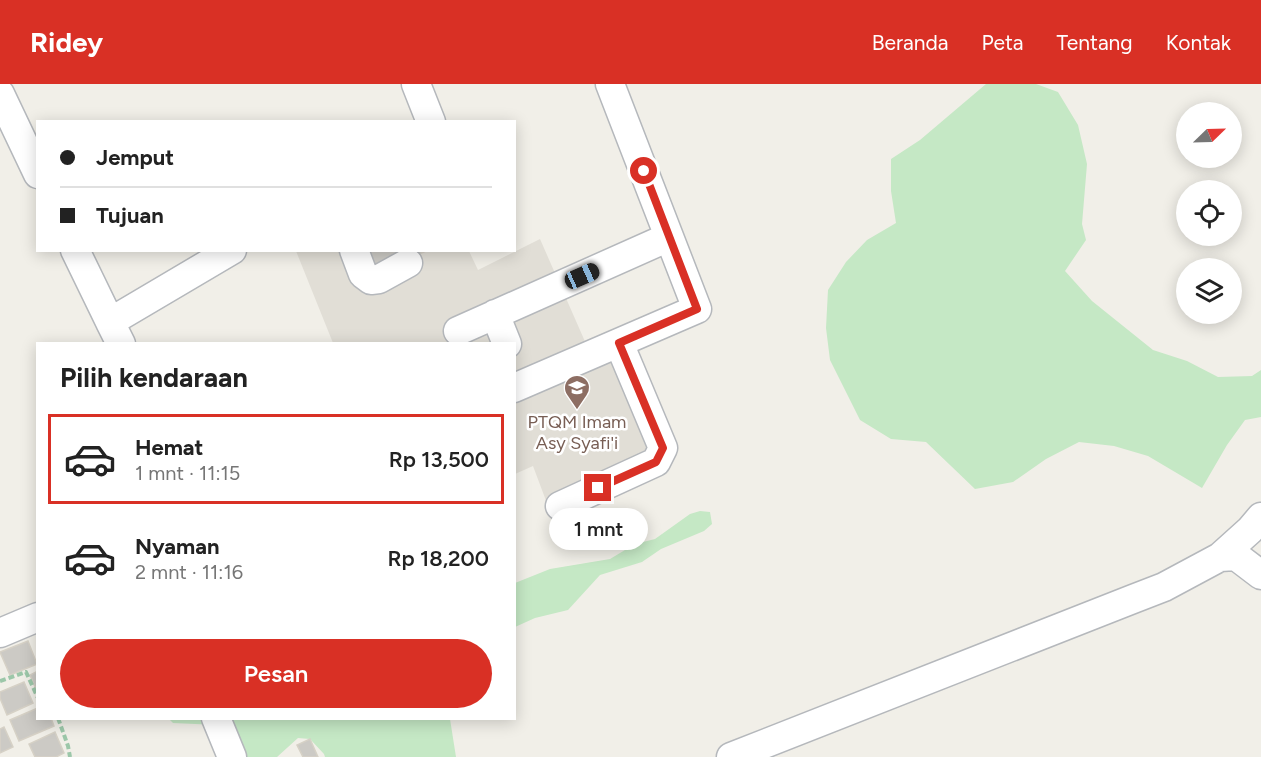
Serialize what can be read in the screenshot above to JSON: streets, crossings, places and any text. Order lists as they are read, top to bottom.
{
  "places": {
    "school or university": ["PTQM Imam Asy Syafi'i"]
  },
  "north": "top right",
  "page": {
    "header": "Ridey",
    "nav": [
      "Beranda",
      "Peta",
      "Tentang",
      "Kontak"
    ],
    "banner": ["Jemput", "Tujuan"],
    "heading": "Pilih kendaraan",
    "list": [
      {
        "name": "Hemat",
        "note": "1 mnt · 11:15",
        "value": "Rp 13,500"
      },
      {
        "name": "Nyaman",
        "note": "2 mnt · 11:16",
        "value": "Rp 18,200"
      }
    ],
    "bubble": "1 mnt",
    "buttons": "Pesan"
  }
}
